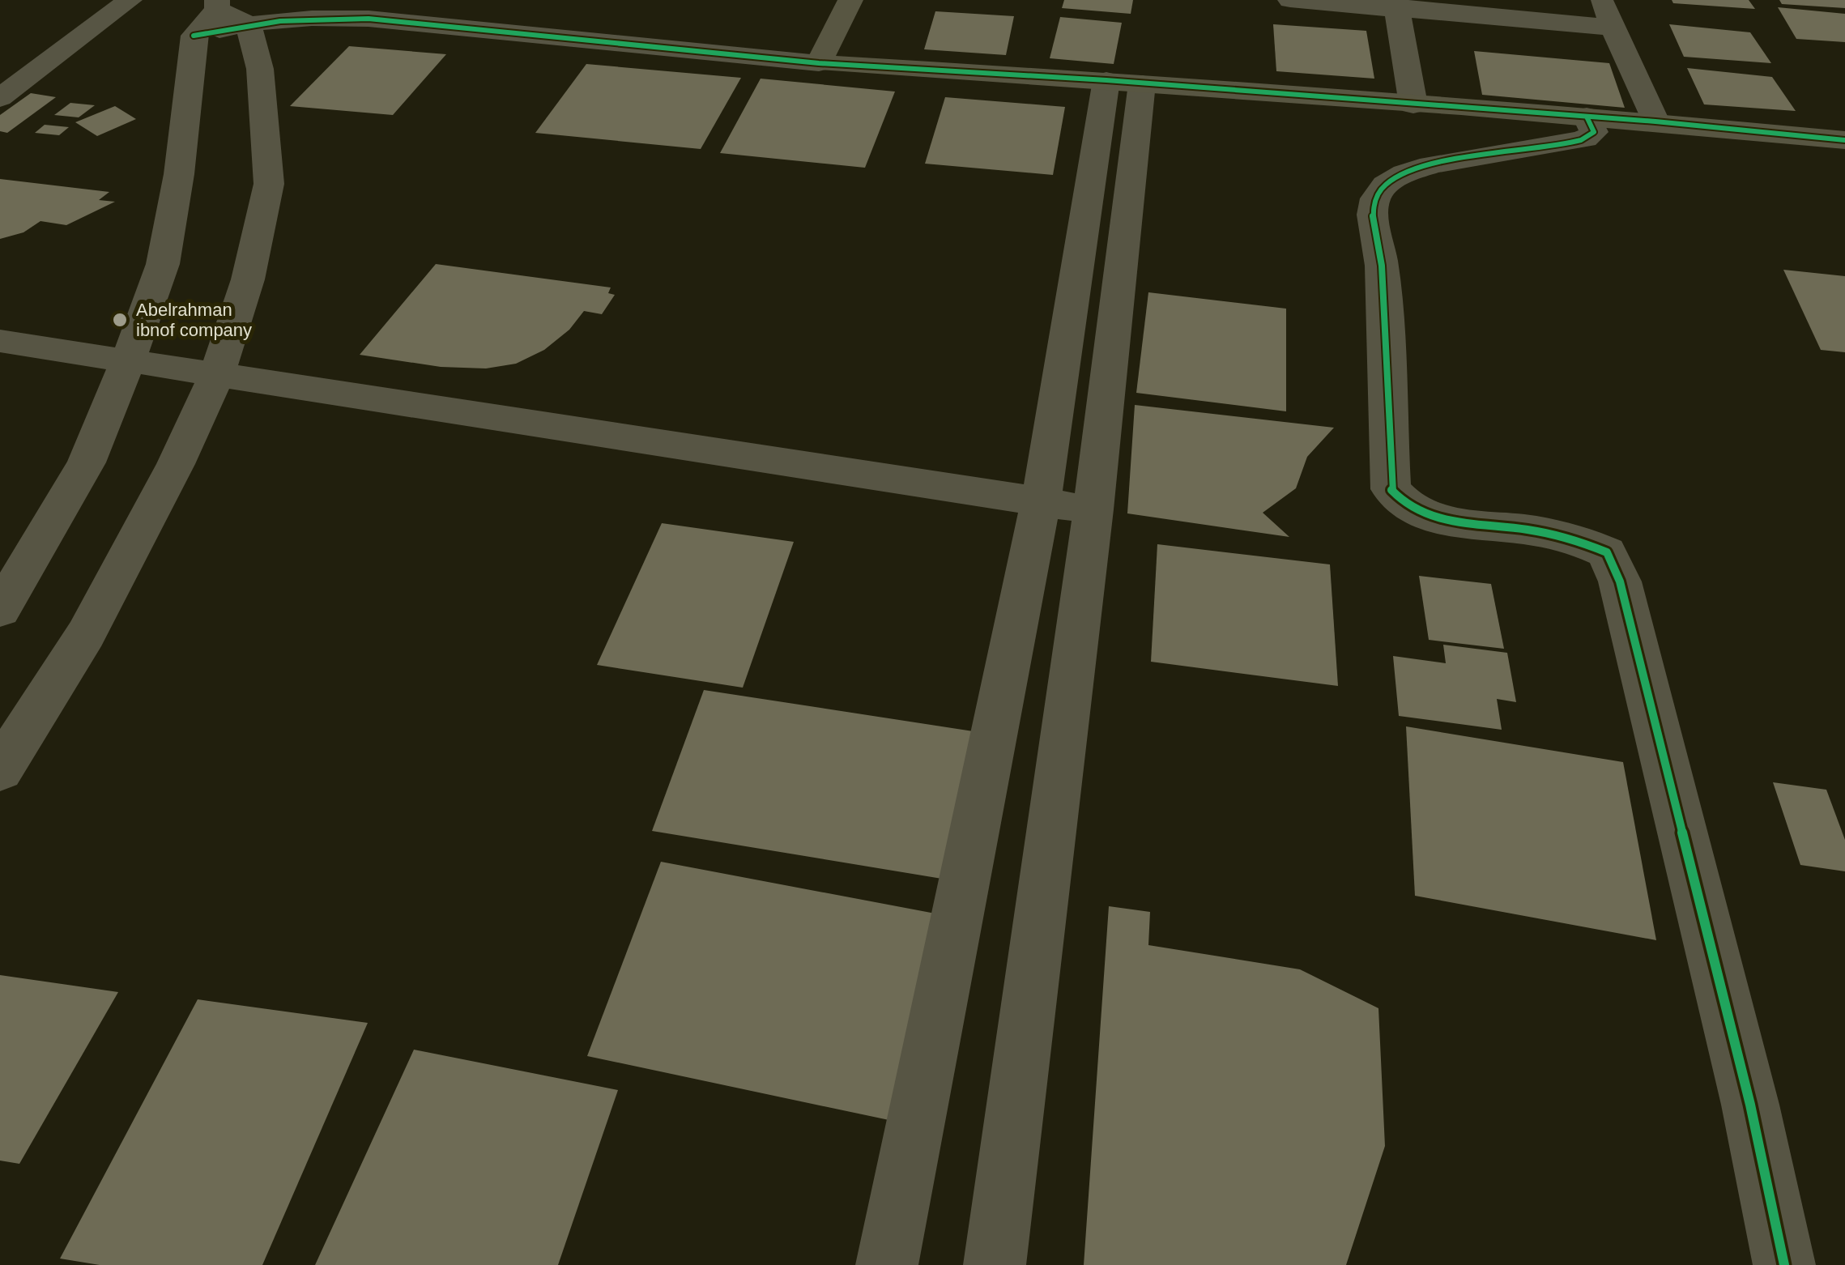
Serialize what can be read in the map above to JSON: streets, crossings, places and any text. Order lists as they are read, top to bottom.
{
  "places": ["Abelrahman ibnof company"]
}
